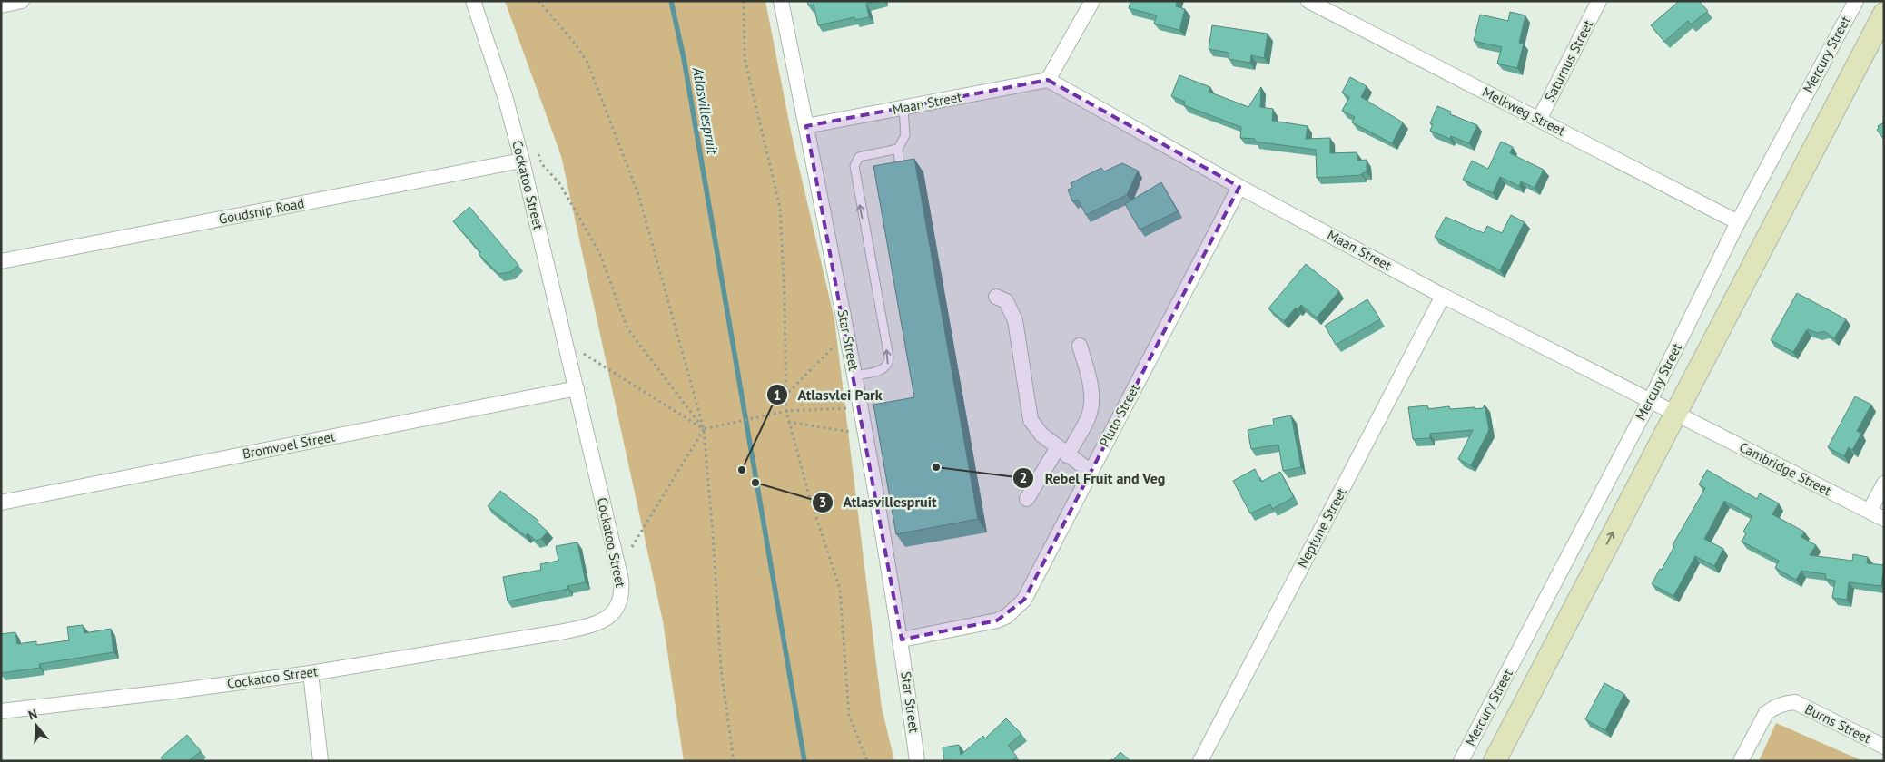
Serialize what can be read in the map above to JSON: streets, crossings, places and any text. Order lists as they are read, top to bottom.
{
  "streets": {
    "street": [
      "Mercury Street",
      "Saturnus Street",
      "Maan Street",
      "Melkweg Street",
      "Cockatoo Street",
      "Goudsnip Road",
      "Star Street",
      "Pluto Street",
      "Bromvoel Street",
      "Cambridge Street",
      "Neptune Street",
      "Burns Street"
    ]
  },
  "crossings": [
    ["Mercury Street", "Maan Street"],
    ["Mercury Street", "Melkweg Street"],
    ["Mercury Street", "Cambridge Street"],
    ["Saturnus Street", "Melkweg Street"],
    ["Maan Street", "Star Street"],
    ["Maan Street", "Pluto Street"],
    ["Maan Street", "Cambridge Street"],
    ["Maan Street", "Neptune Street"],
    ["Cockatoo Street", "Goudsnip Road"],
    ["Cockatoo Street", "Bromvoel Street"],
    ["Star Street", "Pluto Street"]
  ],
  "water": ["Atlasvillespruit"],
  "places": ["Rebel Fruit and Veg", "Atlasvlei Park", "Atlasvillespruit"],
  "north": "top"
}
